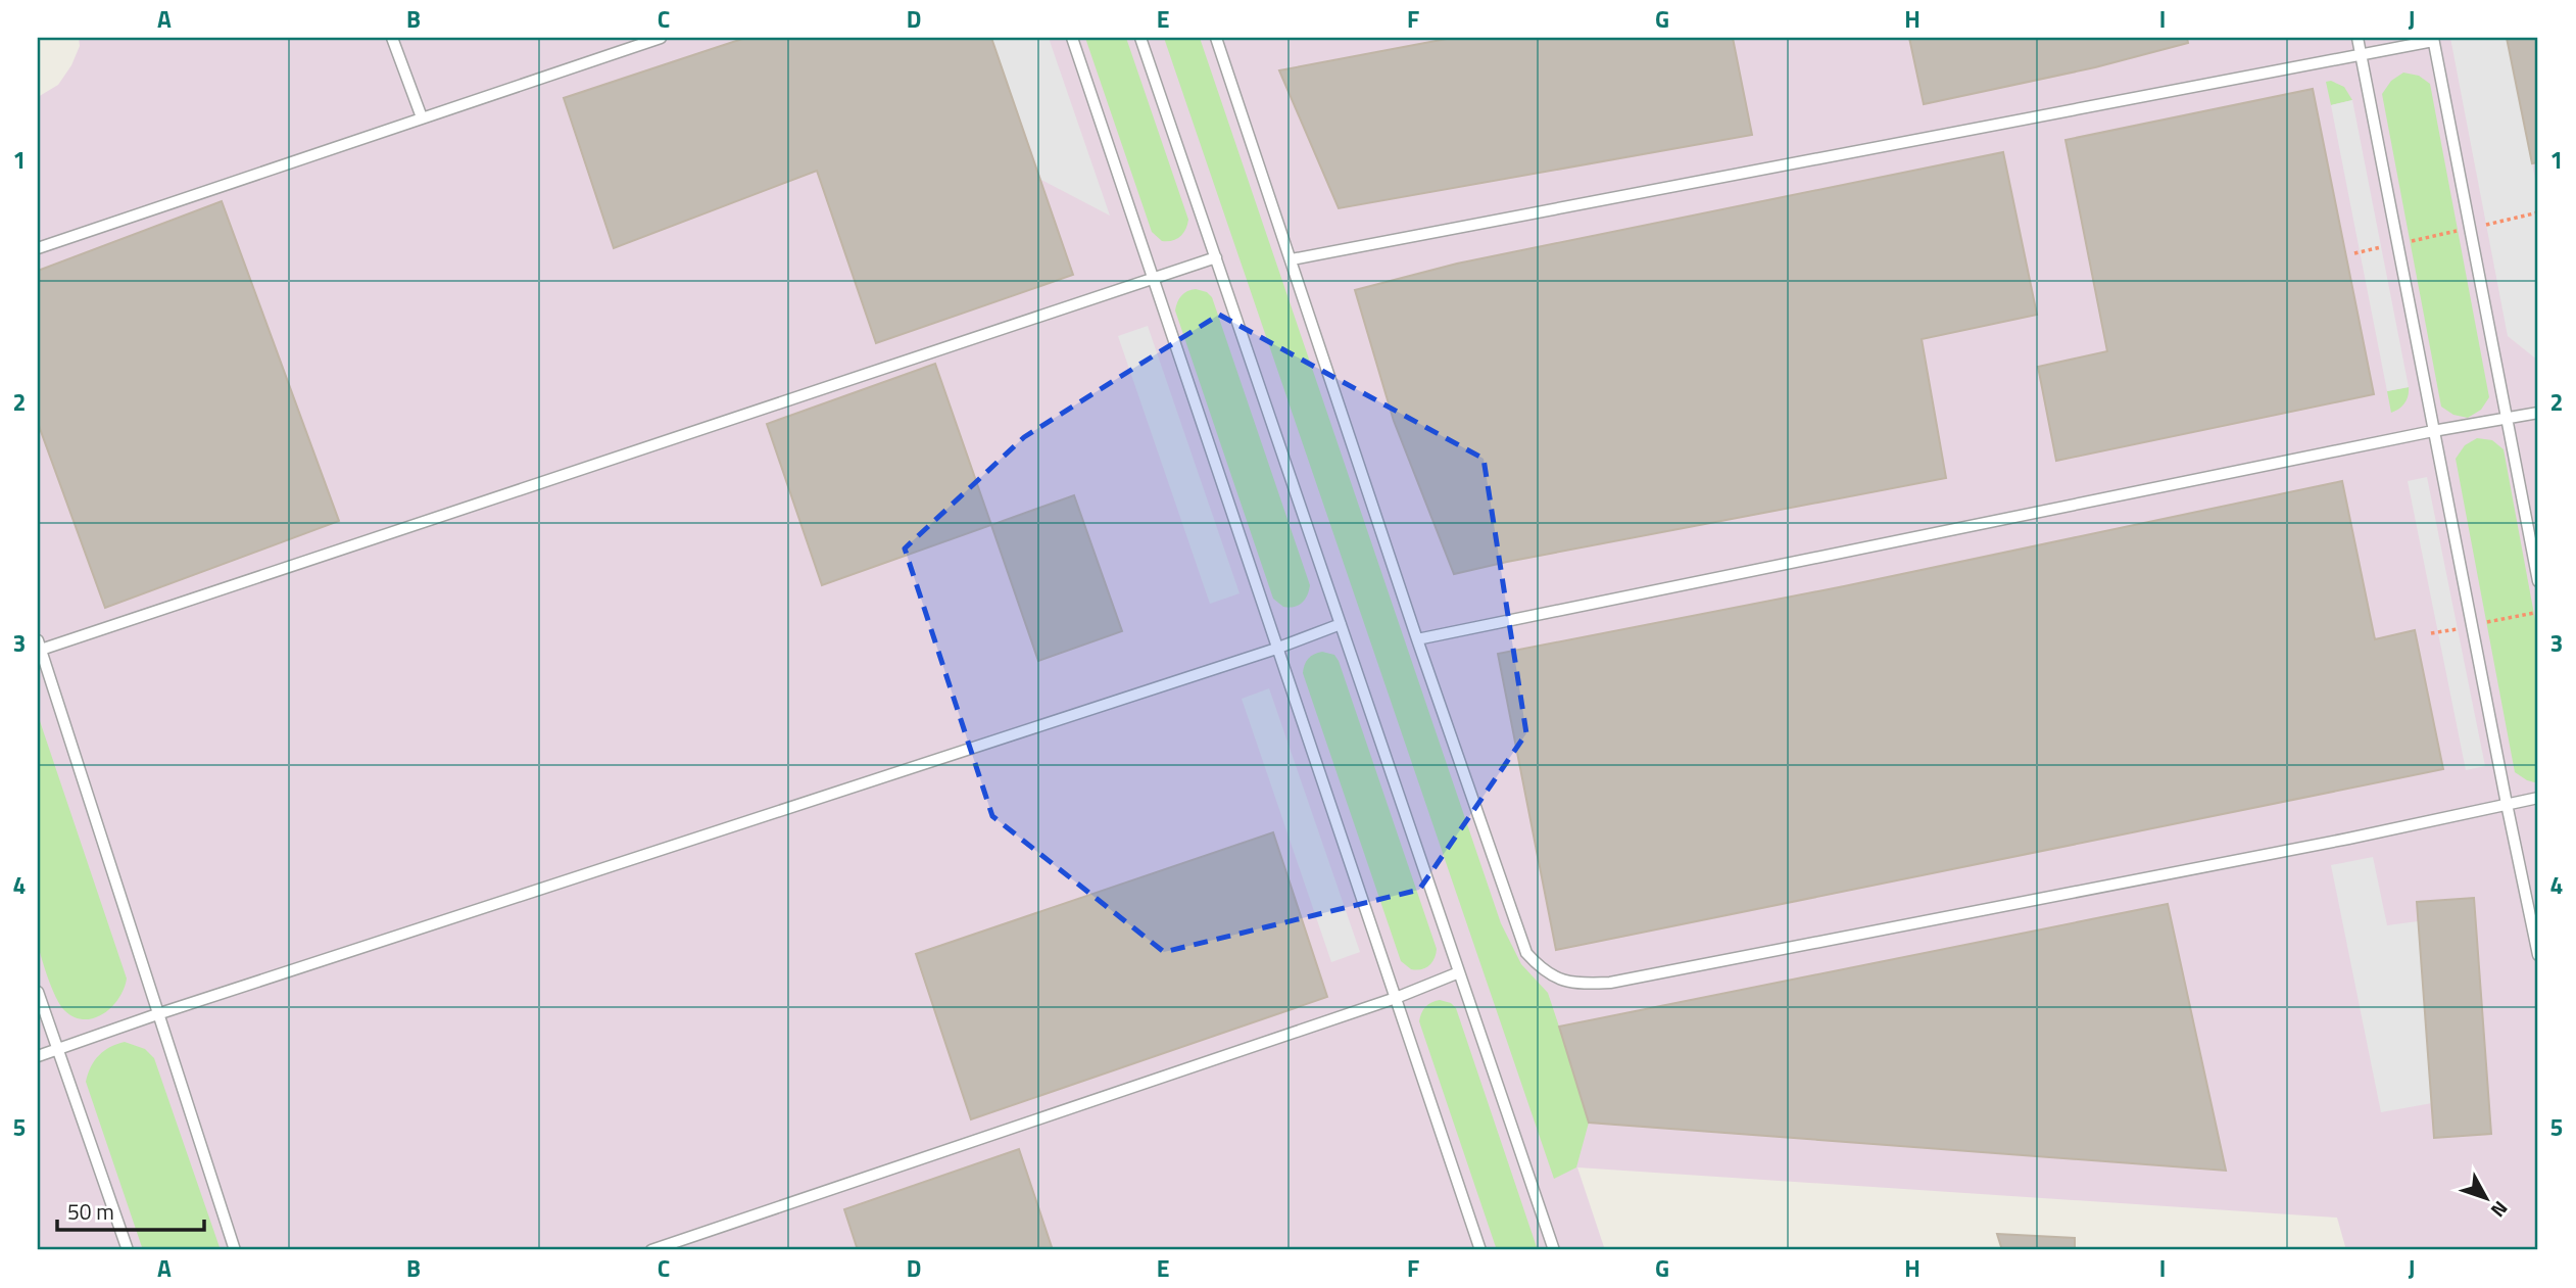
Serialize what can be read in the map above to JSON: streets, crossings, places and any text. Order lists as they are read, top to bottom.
{
  "scale_bar": "50 m",
  "north": "bottom right",
  "grid": {
    "columns": [
      "A",
      "B",
      "C",
      "D",
      "E",
      "F",
      "G",
      "H",
      "I",
      "J"
    ],
    "rows": [
      "1",
      "2",
      "3",
      "4",
      "5"
    ]
  }
}
